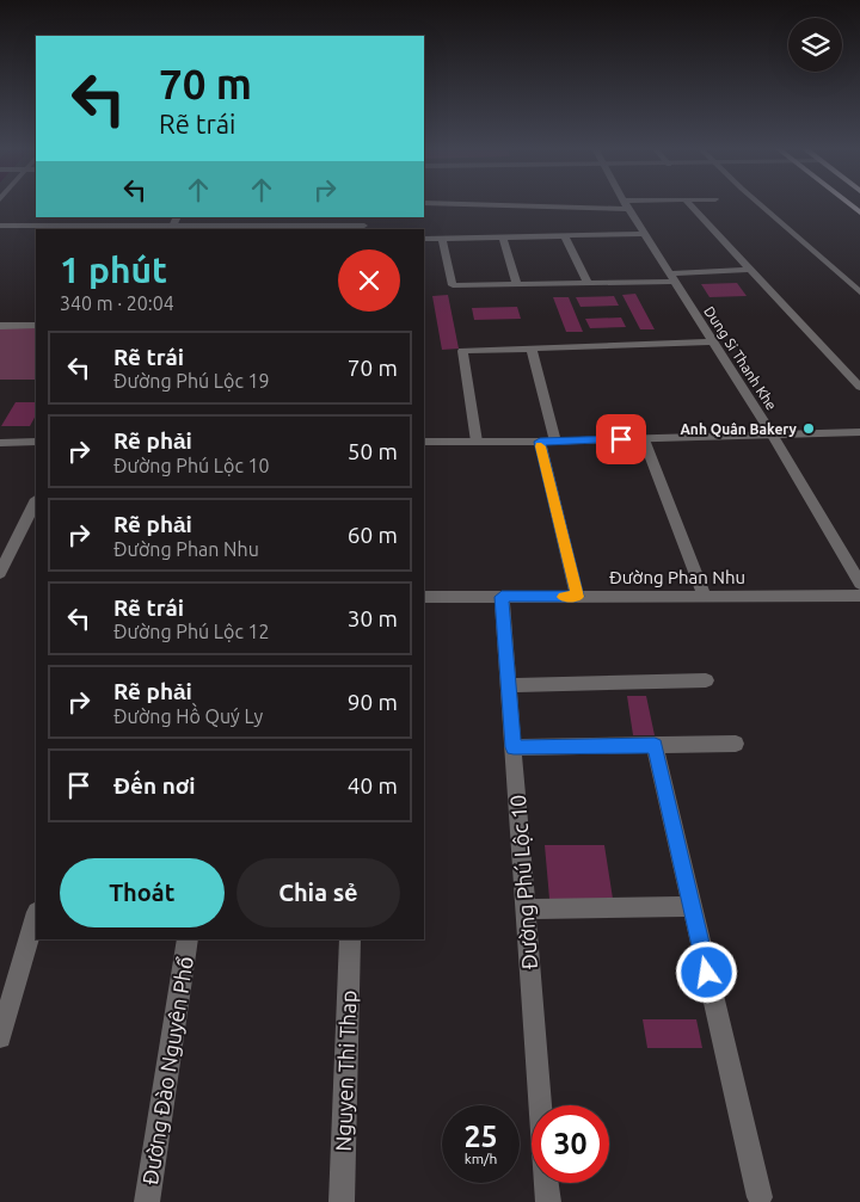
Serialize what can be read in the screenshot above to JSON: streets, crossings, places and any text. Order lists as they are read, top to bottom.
{
  "streets": {
    "street": [
      "Dung Si Thanh Khe",
      "Đường Phan Nhu",
      "Đường Phú Lộc 10",
      "Đường Đào Nguyên Phổ",
      "Nguyen Thi Thap"
    ]
  },
  "crossings": [
    ["Đường Phan Nhu", "Đường Phú Lộc 10"]
  ],
  "places": ["Anh Quân Bakery"],
  "page": {
    "turn": ["70 m", "Rẽ trái"],
    "heading": ["1 phút", "340 m · 20:04"],
    "list": [
      {
        "name": "Rẽ trái",
        "note": "Đường Phú Lộc 19",
        "value": "70 m"
      },
      {
        "name": "Rẽ phải",
        "note": "Đường Phú Lộc 10",
        "value": "50 m"
      },
      {
        "name": "Rẽ phải",
        "note": "Đường Phan Nhu",
        "value": "60 m"
      },
      {
        "name": "Rẽ trái",
        "note": "Đường Phú Lộc 12",
        "value": "30 m"
      },
      {
        "name": "Rẽ phải",
        "note": "Đường Hồ Quý Ly",
        "value": "90 m"
      },
      {
        "name": "Đến nơi",
        "value": "40 m"
      }
    ],
    "buttons": ["Thoát", "Chia sẻ"],
    "speed": "25 km/h",
    "limit": "30"
  }
}
